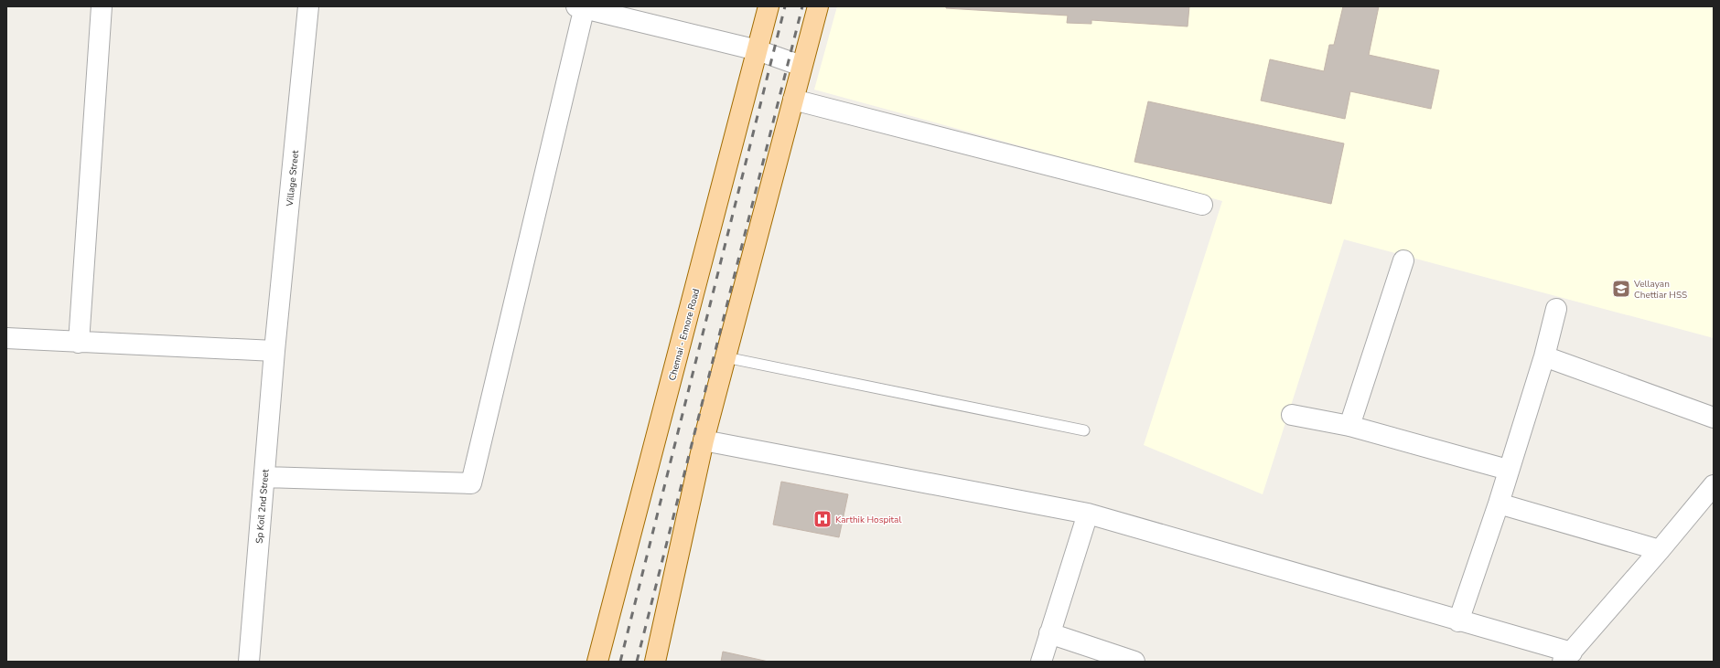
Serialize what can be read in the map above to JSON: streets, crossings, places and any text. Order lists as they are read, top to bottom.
{
  "streets": {
    "main road": ["Chennai - Ennore Road"],
    "street": ["Village Street", "Sp Koil 2nd Street"]
  },
  "crossings": [
    ["Village Street", "Sp Koil 2nd Street"]
  ],
  "places": {
    "school or university": ["Vellayan Chettiar HSS"],
    "hospital": ["Karthik Hospital"]
  }
}
